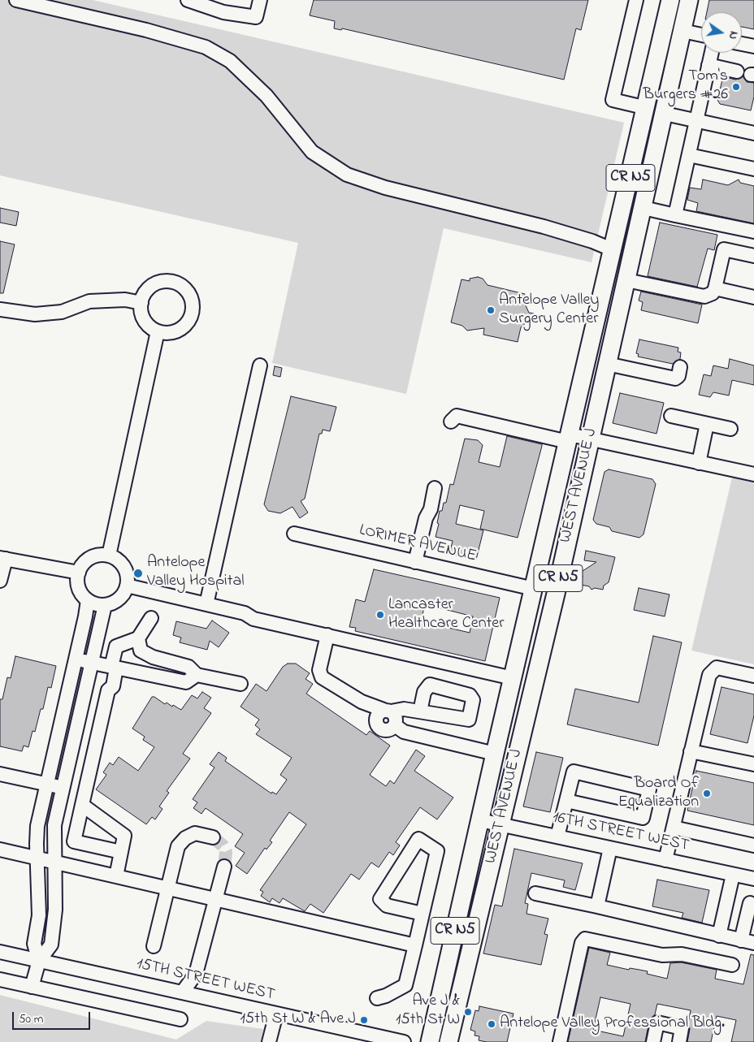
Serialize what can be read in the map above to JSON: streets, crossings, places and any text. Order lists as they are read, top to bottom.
{
  "streets": {
    "main road": ["CR N5", "WEST AVENUE J"],
    "street": ["LORIMER AVENUE", "16TH STREET WEST", "15TH STREET WEST"]
  },
  "crossings": [
    ["WEST AVENUE J", "LORIMER AVENUE"],
    ["WEST AVENUE J", "16TH STREET WEST"]
  ],
  "places": [
    "Tom's Burgers #26",
    "Antelope Valley Surgery Center",
    "Antelope Valley Hospital",
    "Lancaster Healthcare Center",
    "Board Of Equalization",
    "Ave J & 15th St W",
    "15th St W & Ave J",
    "Antelope Valley Professional Bldg."
  ],
  "scale_bar": "50 m",
  "north": "right"
}
